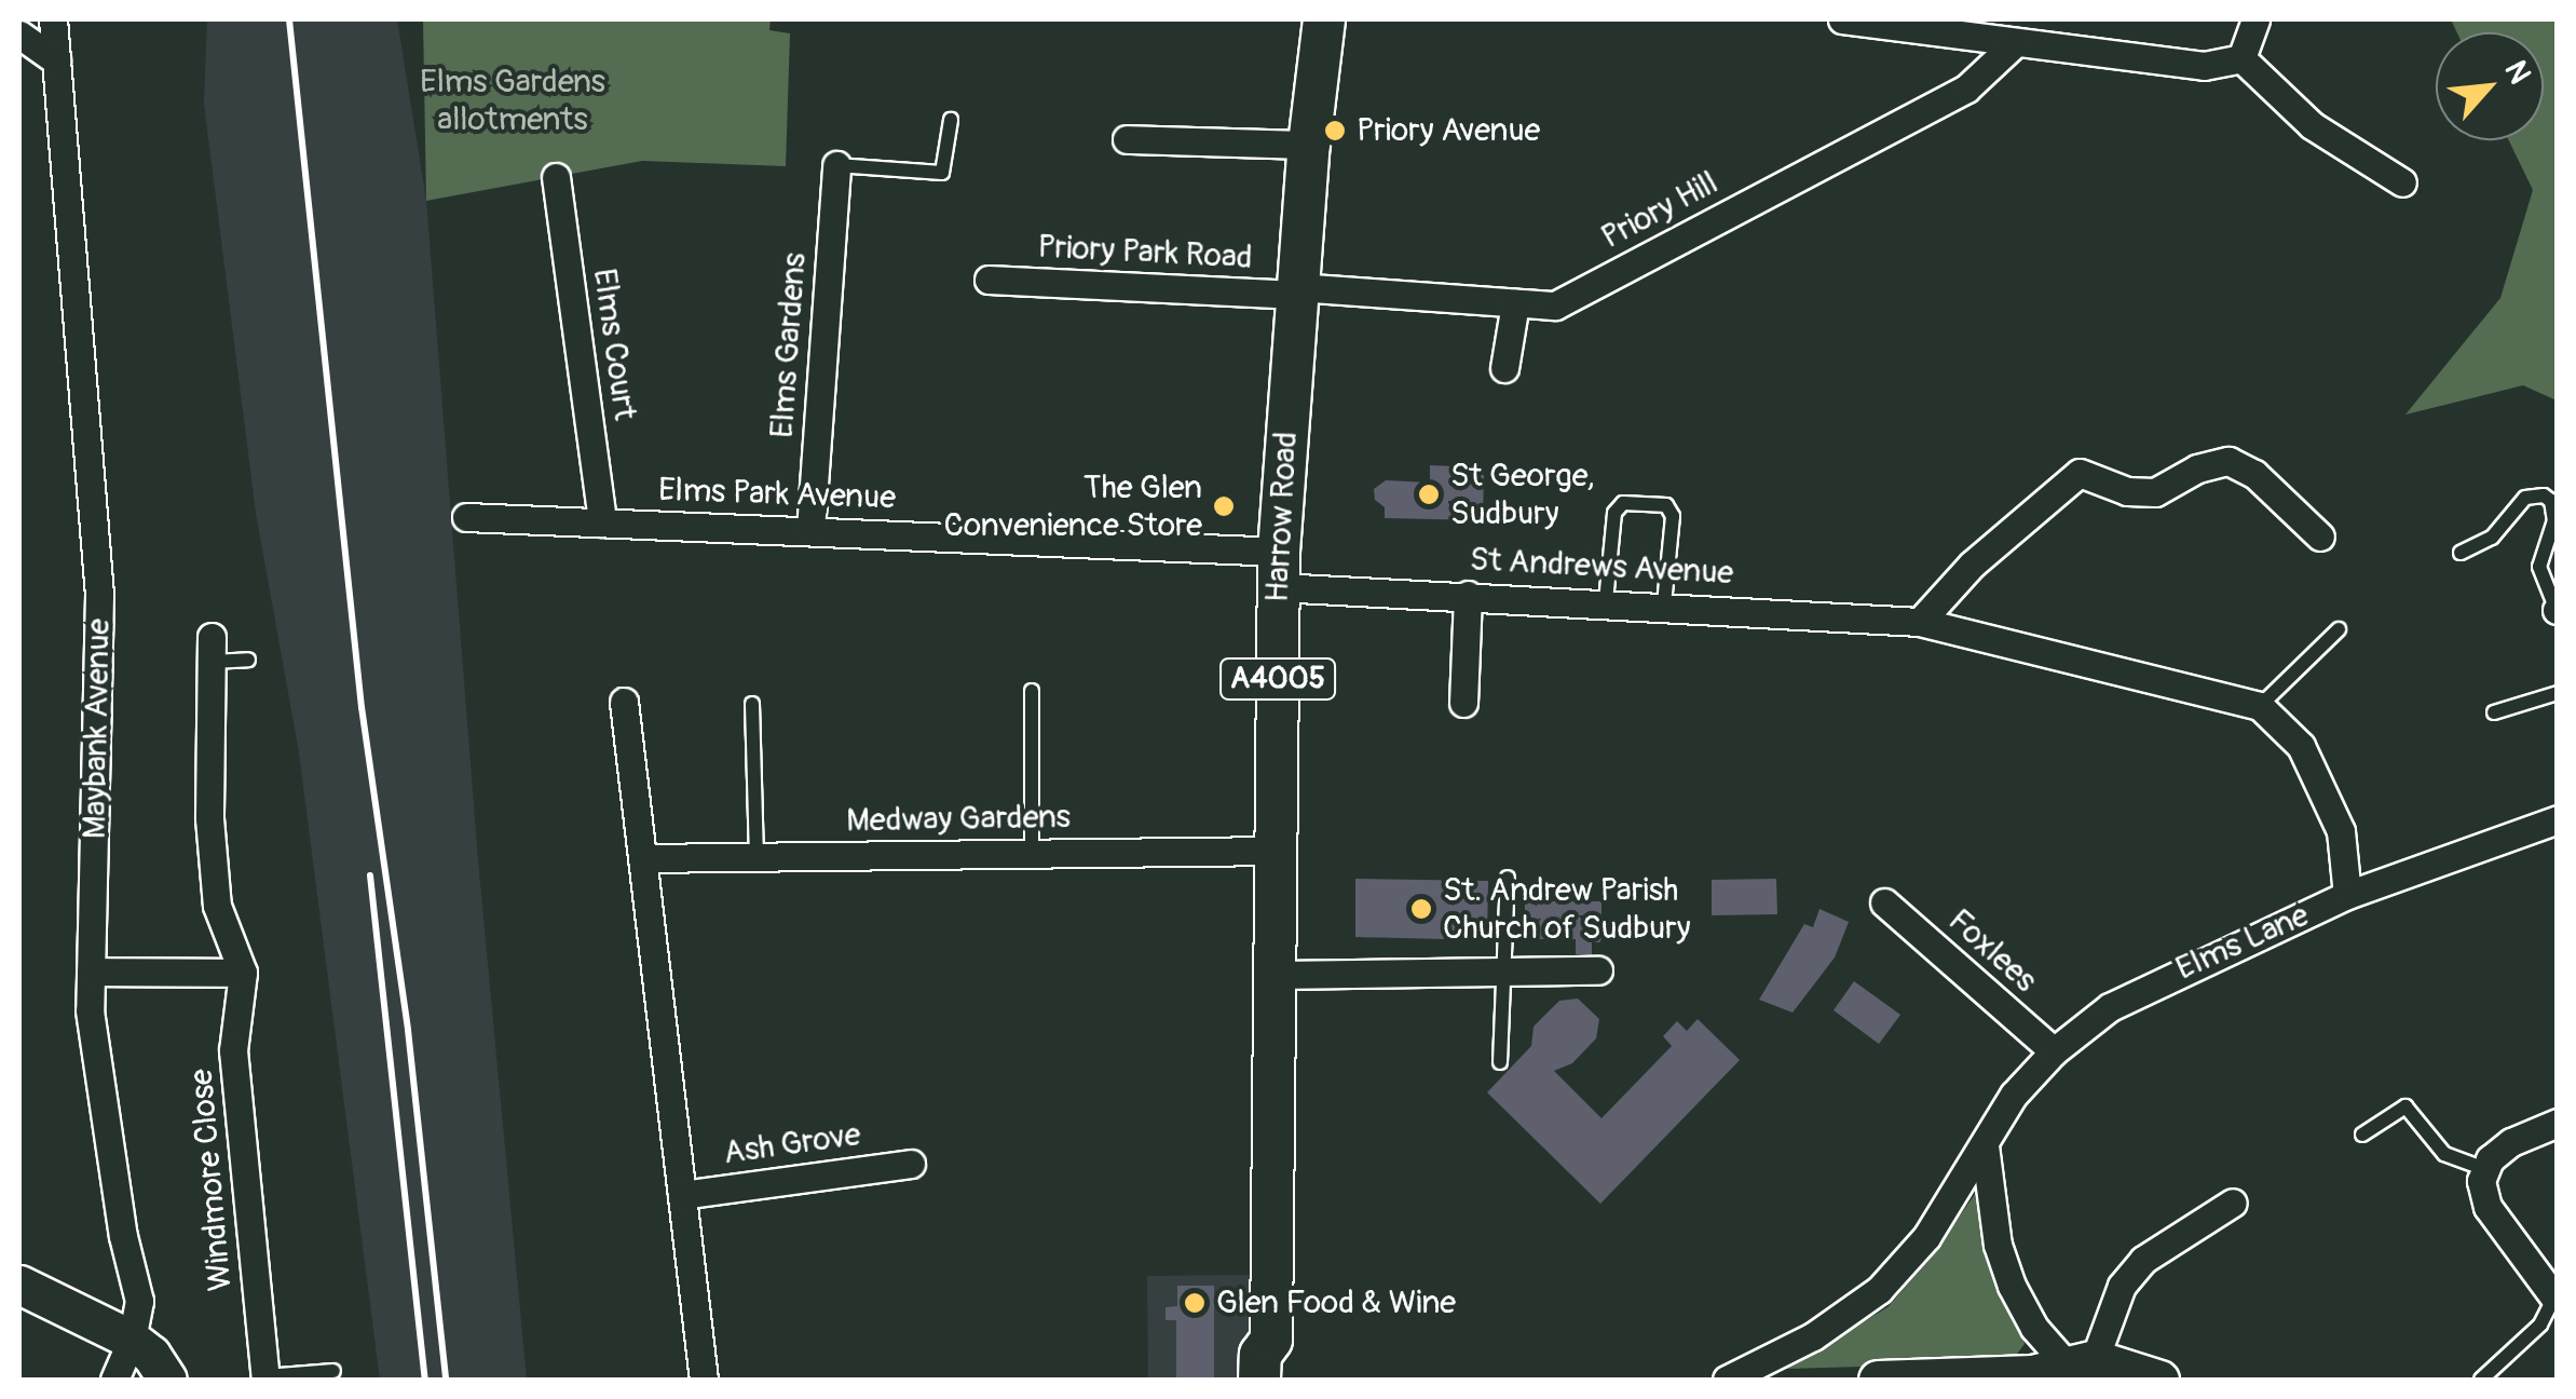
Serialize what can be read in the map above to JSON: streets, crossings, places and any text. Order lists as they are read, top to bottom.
{
  "streets": {
    "main road": ["Harrow Road", "A4005"],
    "street": [
      "Priory Hill",
      "Priory Park Road",
      "Elms Court",
      "Elms Gardens",
      "Elms Park Avenue",
      "St Andrews Avenue",
      "Maybank Avenue",
      "Medway Gardens",
      "Elms Lane",
      "Foxlees",
      "Ash Grove",
      "Windmore Close"
    ]
  },
  "crossings": [
    ["Priory Hill", "Priory Park Road"],
    ["Priory Hill", "Harrow Road"],
    ["Priory Park Road", "Harrow Road"],
    ["Elms Court", "Elms Park Avenue"],
    ["Elms Gardens", "Elms Park Avenue"],
    ["Elms Park Avenue", "Harrow Road"],
    ["Elms Park Avenue", "St Andrews Avenue"],
    ["Harrow Road", "St Andrews Avenue"],
    ["Harrow Road", "Medway Gardens"],
    ["Elms Lane", "Foxlees"]
  ],
  "parks": ["Elms Gardens allotments"],
  "places": [
    "Priory Avenue",
    "St George, Sudbury",
    "The Glen Convenience Store",
    "St. Andrew Parish Church of Sudbury",
    "Glen Food & Wine"
  ],
  "north": "top right"
}
